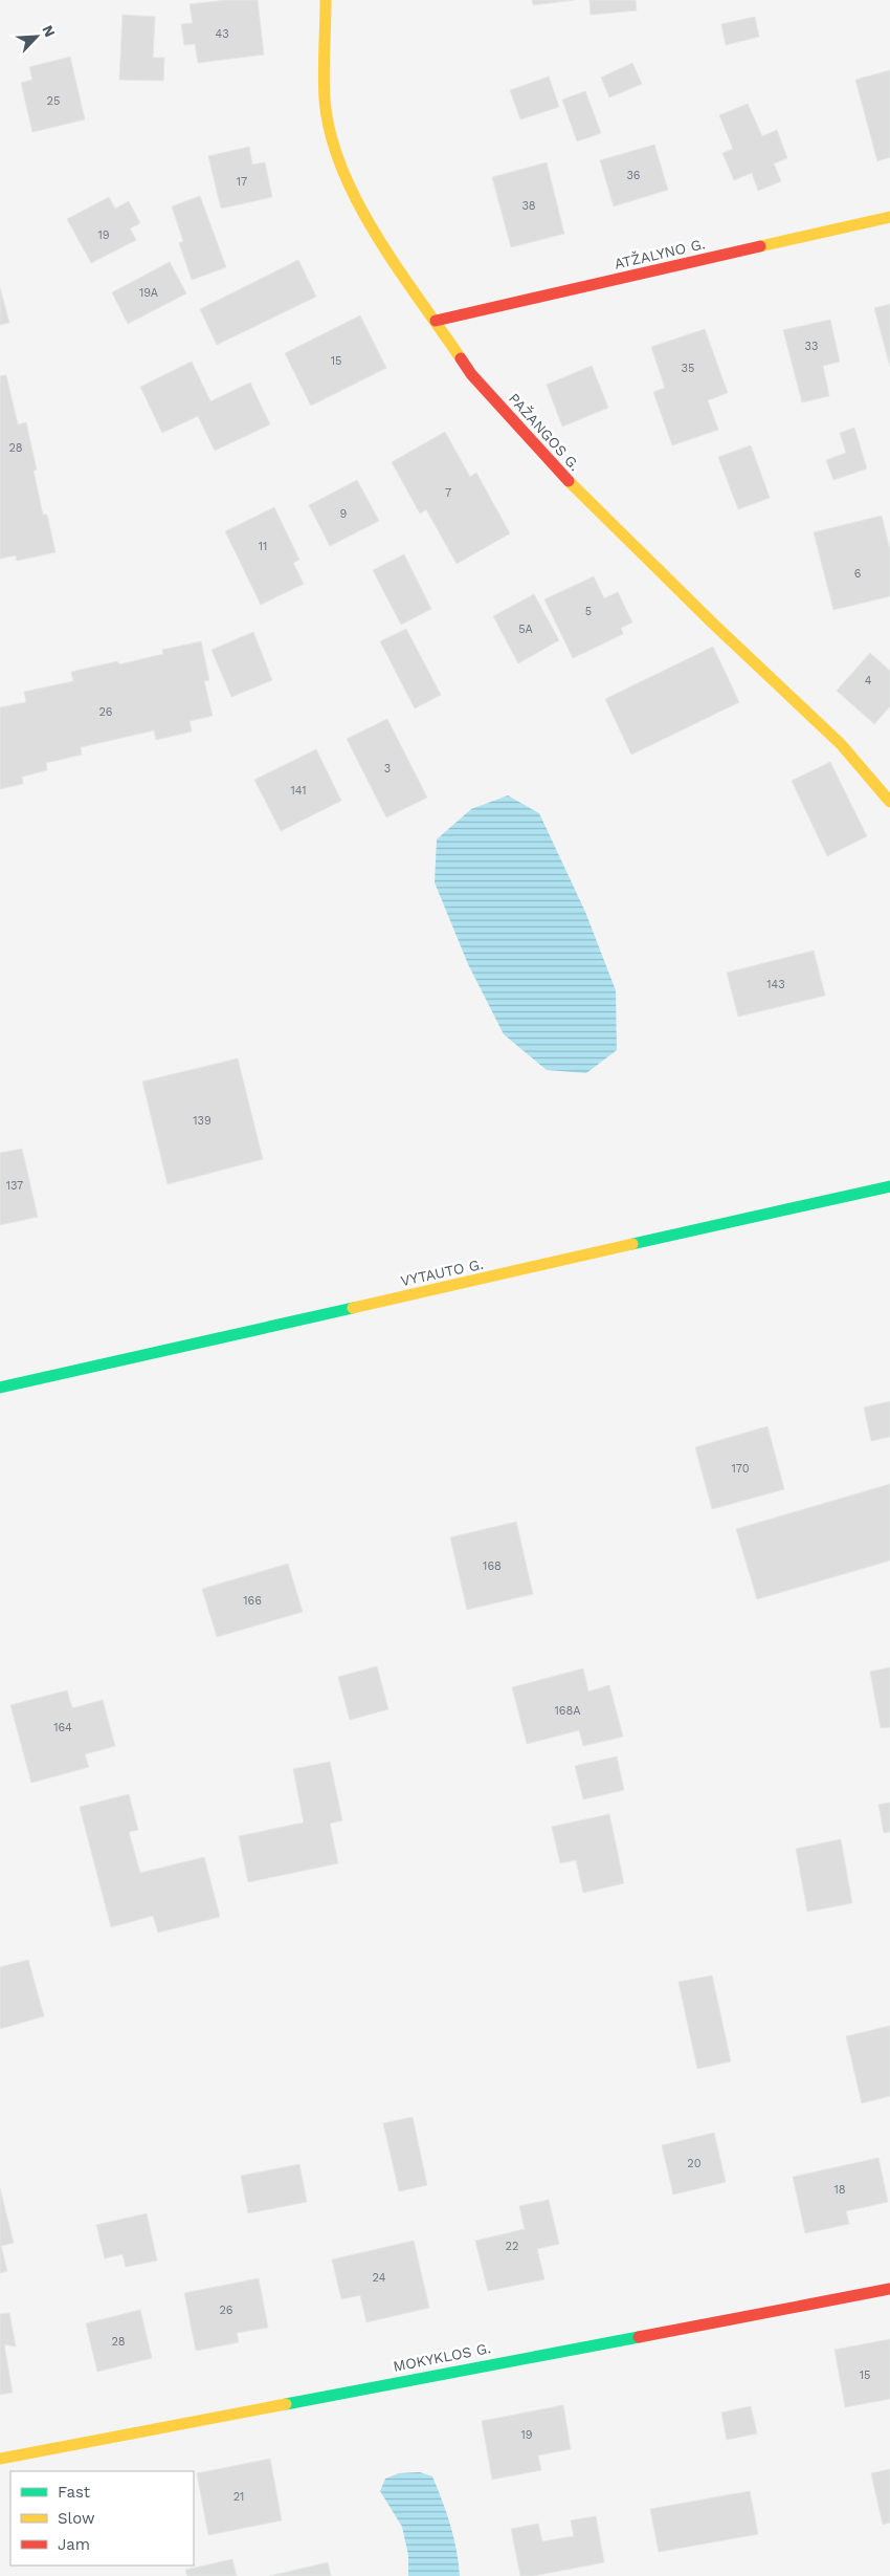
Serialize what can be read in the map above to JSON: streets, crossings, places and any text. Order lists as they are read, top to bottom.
{
  "streets": {
    "street": [
      "ATŽALYNO G.",
      "PAŽANGOS G.",
      "VYTAUTO G.",
      "MOKYKLOS G."
    ]
  },
  "crossings": [
    ["ATŽALYNO G.", "PAŽANGOS G."]
  ],
  "house_numbers": [
    "43",
    "25",
    "36",
    "17",
    "38",
    "19",
    "19A",
    "33",
    "15",
    "35",
    "28",
    "7",
    "9",
    "11",
    "6",
    "5",
    "5A",
    "4",
    "26",
    "3",
    "141",
    "143",
    "139",
    "137",
    "170",
    "168",
    "166",
    "168A",
    "164",
    "20",
    "18",
    "22",
    "24",
    "26",
    "28",
    "15",
    "19",
    "21"
  ],
  "legend": ["Fast", "Slow", "Jam"],
  "north": "top right"
}
